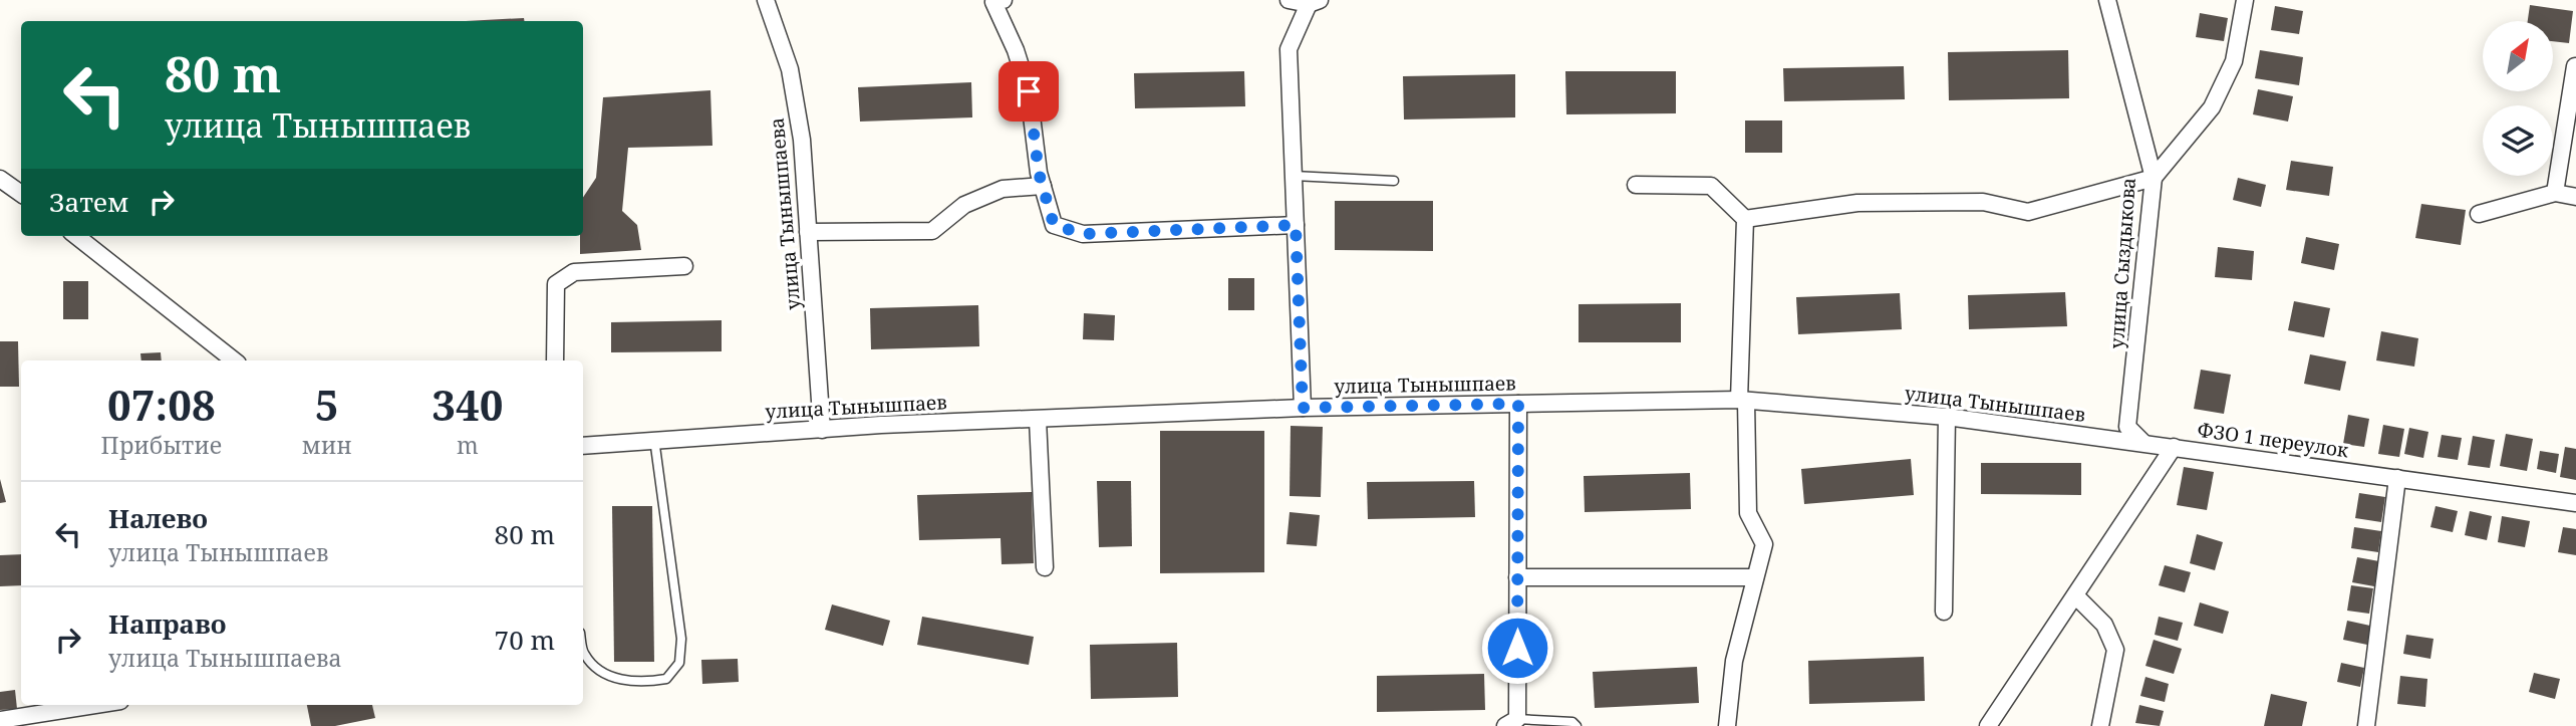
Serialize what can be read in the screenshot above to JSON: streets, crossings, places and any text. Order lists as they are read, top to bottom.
{
  "streets": {
    "street": [
      "улица Тынышпаева",
      "улица Сыздыкова",
      "улица Тынышпаев",
      "ФЗО 1 переулок"
    ]
  },
  "crossings": [
    ["улица Тынышпаева", "улица Тынышпаев"],
    ["улица Сыздыкова", "улица Тынышпаев"],
    ["улица Сыздыкова", "ФЗО 1 переулок"],
    ["улица Тынышпаев", "ФЗО 1 переулок"]
  ],
  "north": "top right",
  "page": {
    "turn": ["80 m", "улица Тынышпаев"],
    "then": "Затем",
    "eta": [
      "07:08",
      "Прибытие",
      "5",
      "мин",
      "340",
      "m"
    ],
    "list": [
      {
        "name": "Налево",
        "note": "улица Тынышпаев",
        "value": "80 m"
      },
      {
        "name": "Направо",
        "note": "улица Тынышпаева",
        "value": "70 m"
      }
    ]
  }
}
